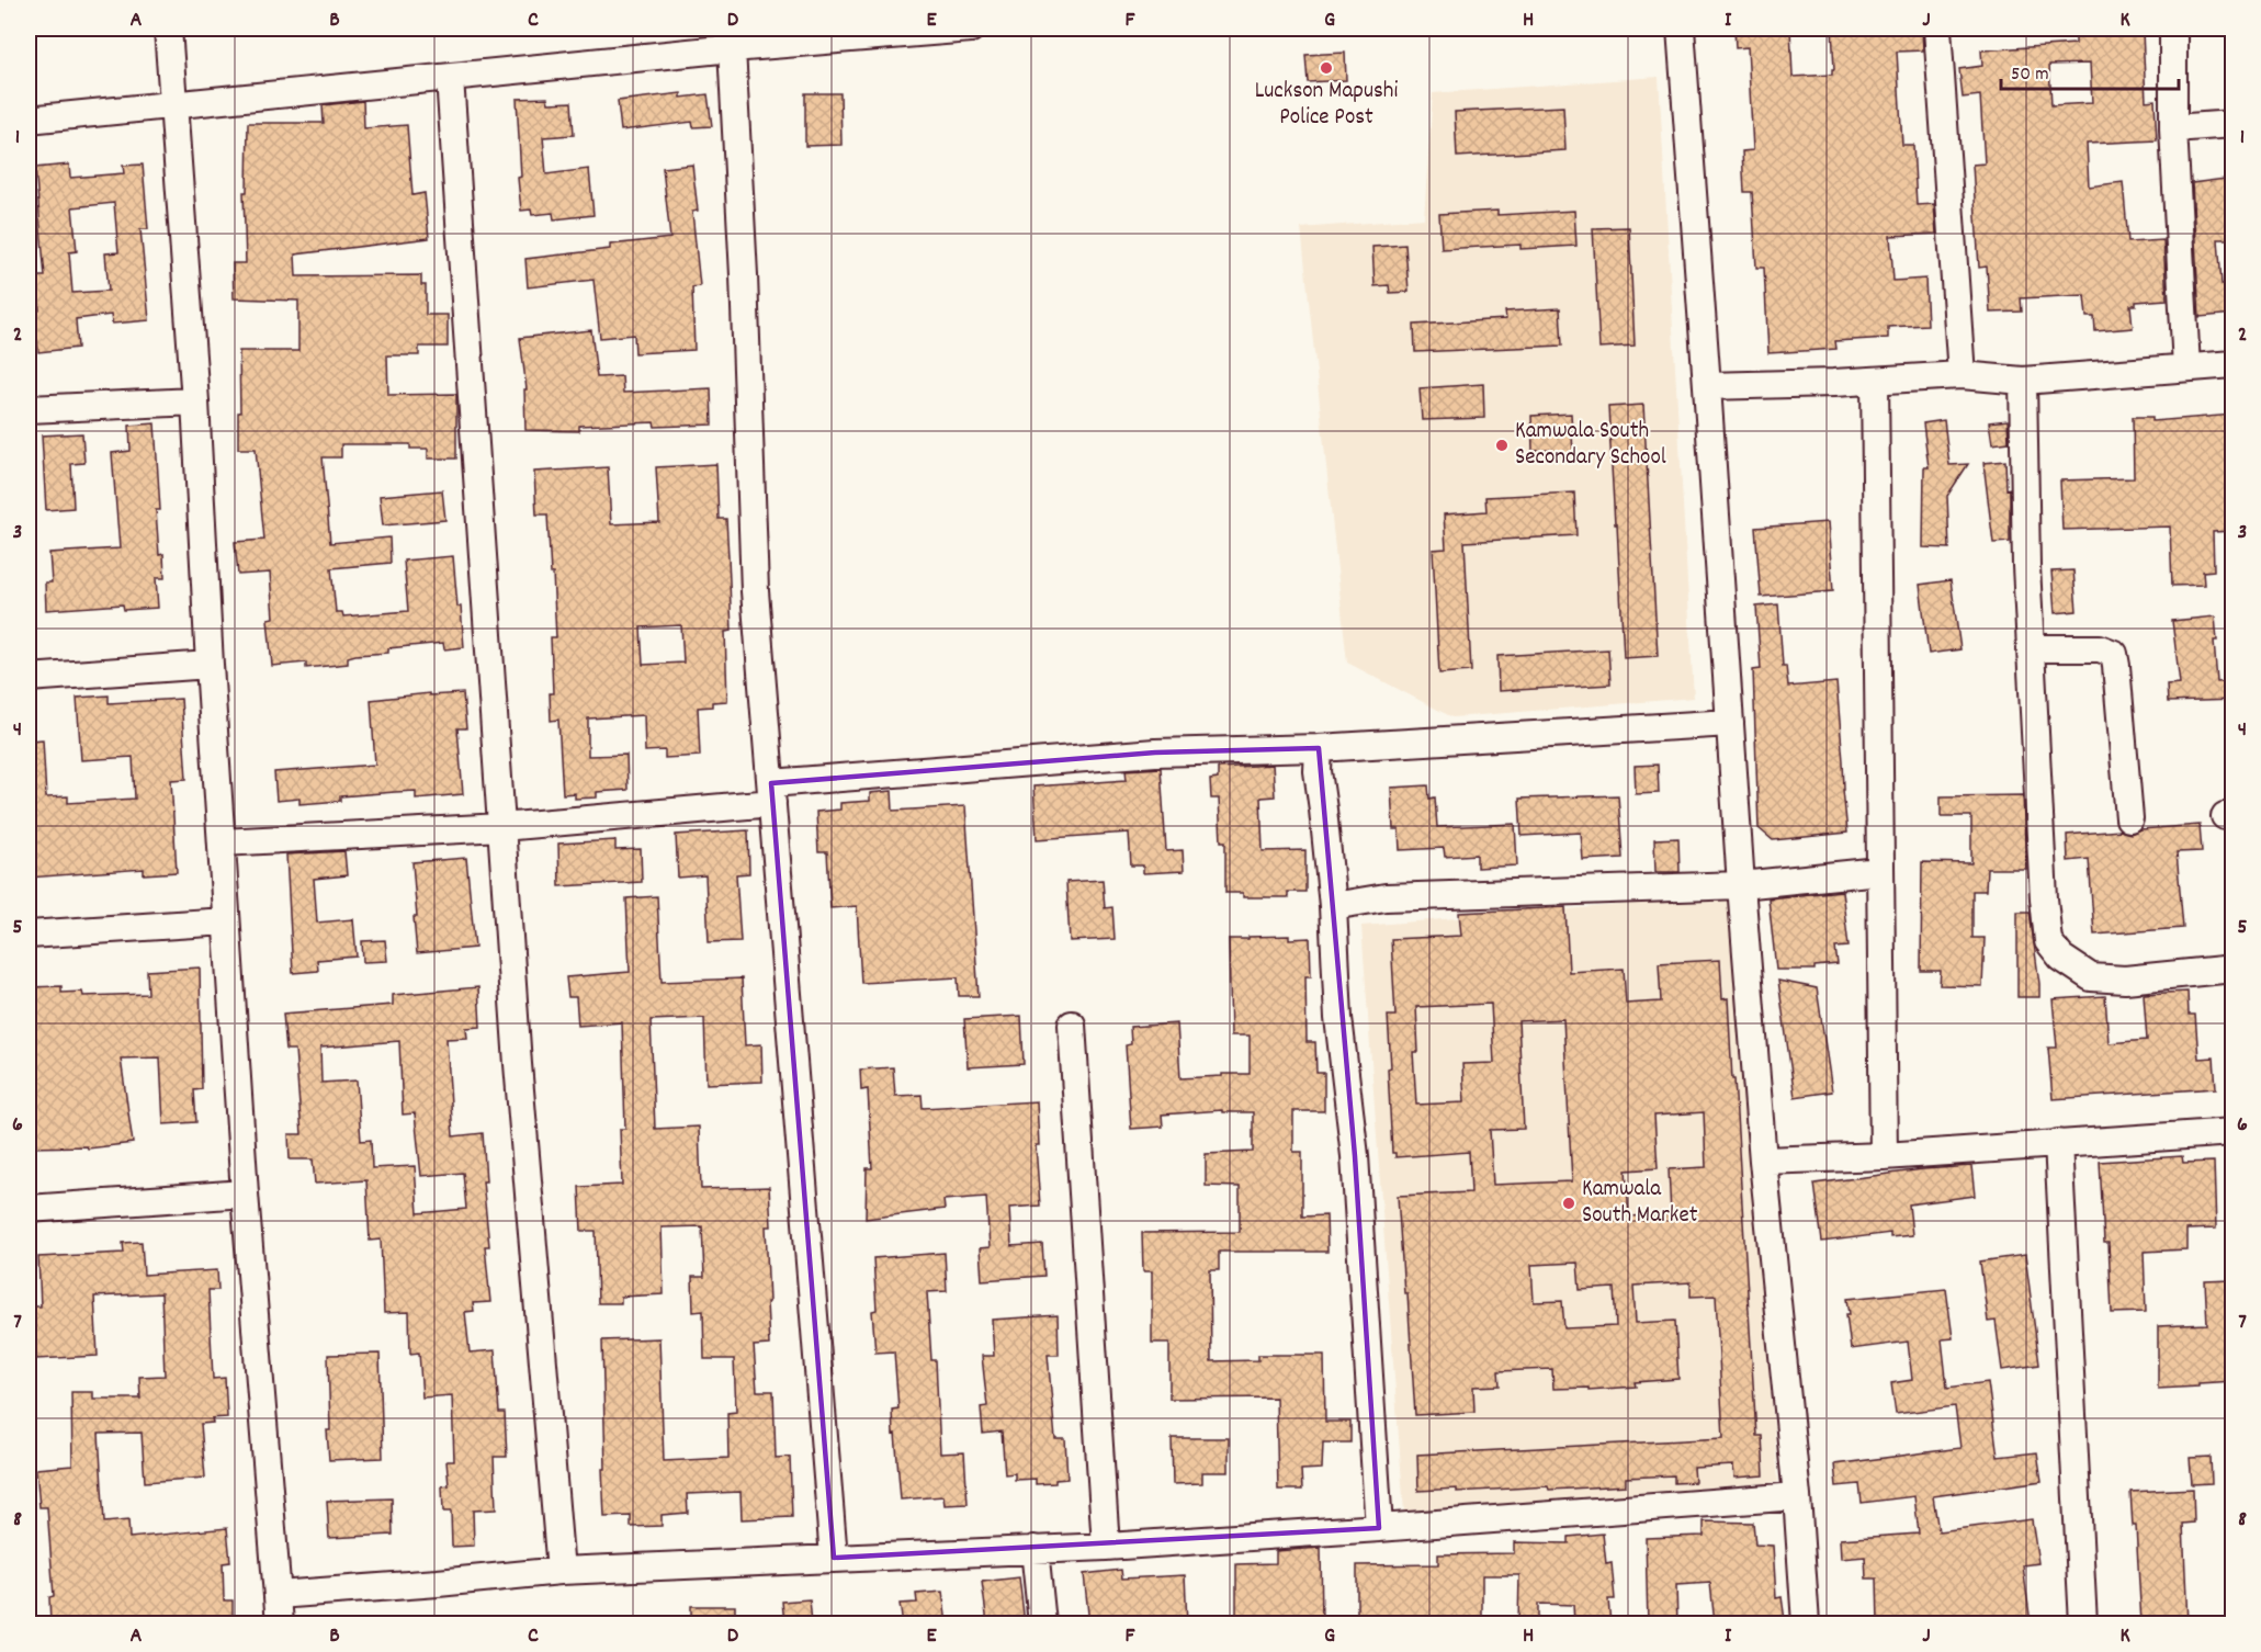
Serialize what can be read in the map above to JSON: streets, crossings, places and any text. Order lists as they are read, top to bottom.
{
  "places": ["Luckson Mapushi Police Post", "Kamwala South Secondary School", "Kamwala South Market"],
  "scale_bar": "50 m",
  "grid": {
    "columns": [
      "A",
      "B",
      "C",
      "D",
      "E",
      "F",
      "G",
      "H",
      "I",
      "J",
      "K"
    ],
    "rows": [
      "1",
      "2",
      "3",
      "4",
      "5",
      "6",
      "7",
      "8"
    ]
  }
}
